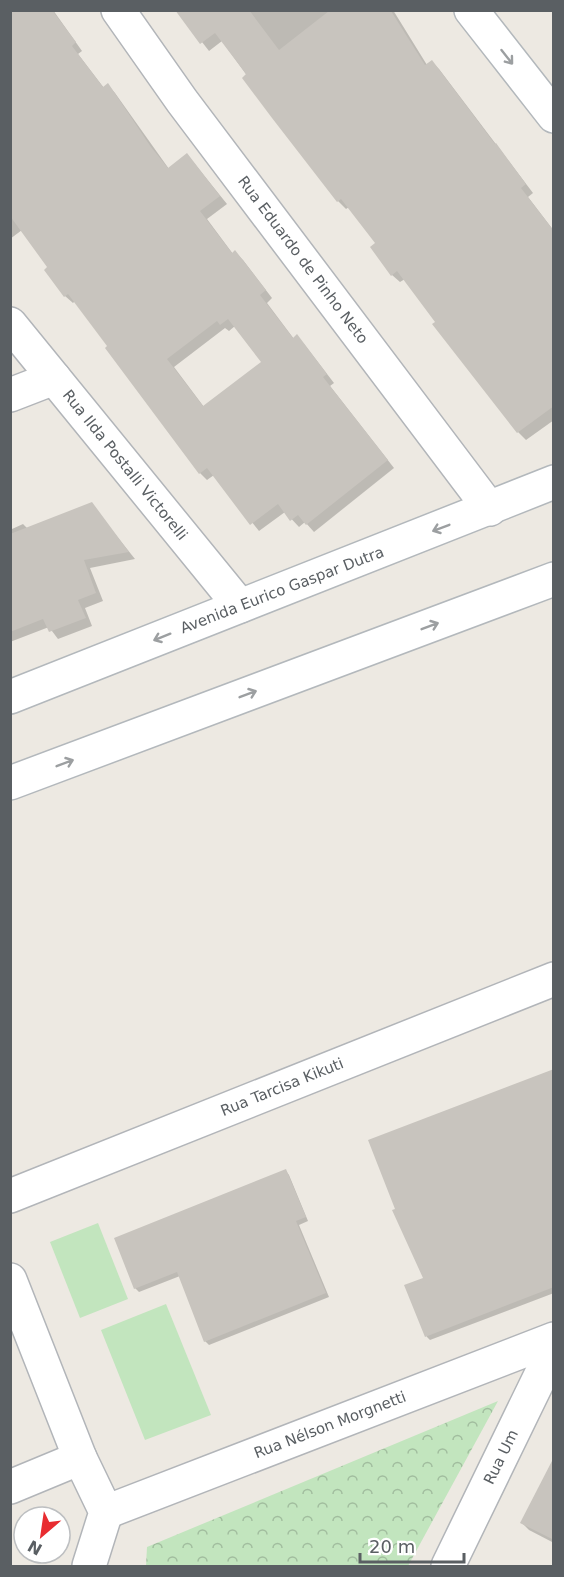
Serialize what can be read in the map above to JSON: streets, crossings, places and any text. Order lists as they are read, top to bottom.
{
  "streets": {
    "street": [
      "Rua Eduardo de Pinho Neto",
      "Rua Ilda Postalli Victorelli",
      "Avenida Eurico Gaspar Dutra",
      "Rua Tarcisa Kikuti",
      "Rua Nélson Morgnetti",
      "Rua Um"
    ]
  },
  "crossings": [
    ["Rua Eduardo de Pinho Neto", "Avenida Eurico Gaspar Dutra"],
    ["Rua Ilda Postalli Victorelli", "Avenida Eurico Gaspar Dutra"]
  ],
  "scale_bar": "20 m",
  "north": "bottom left"
}
